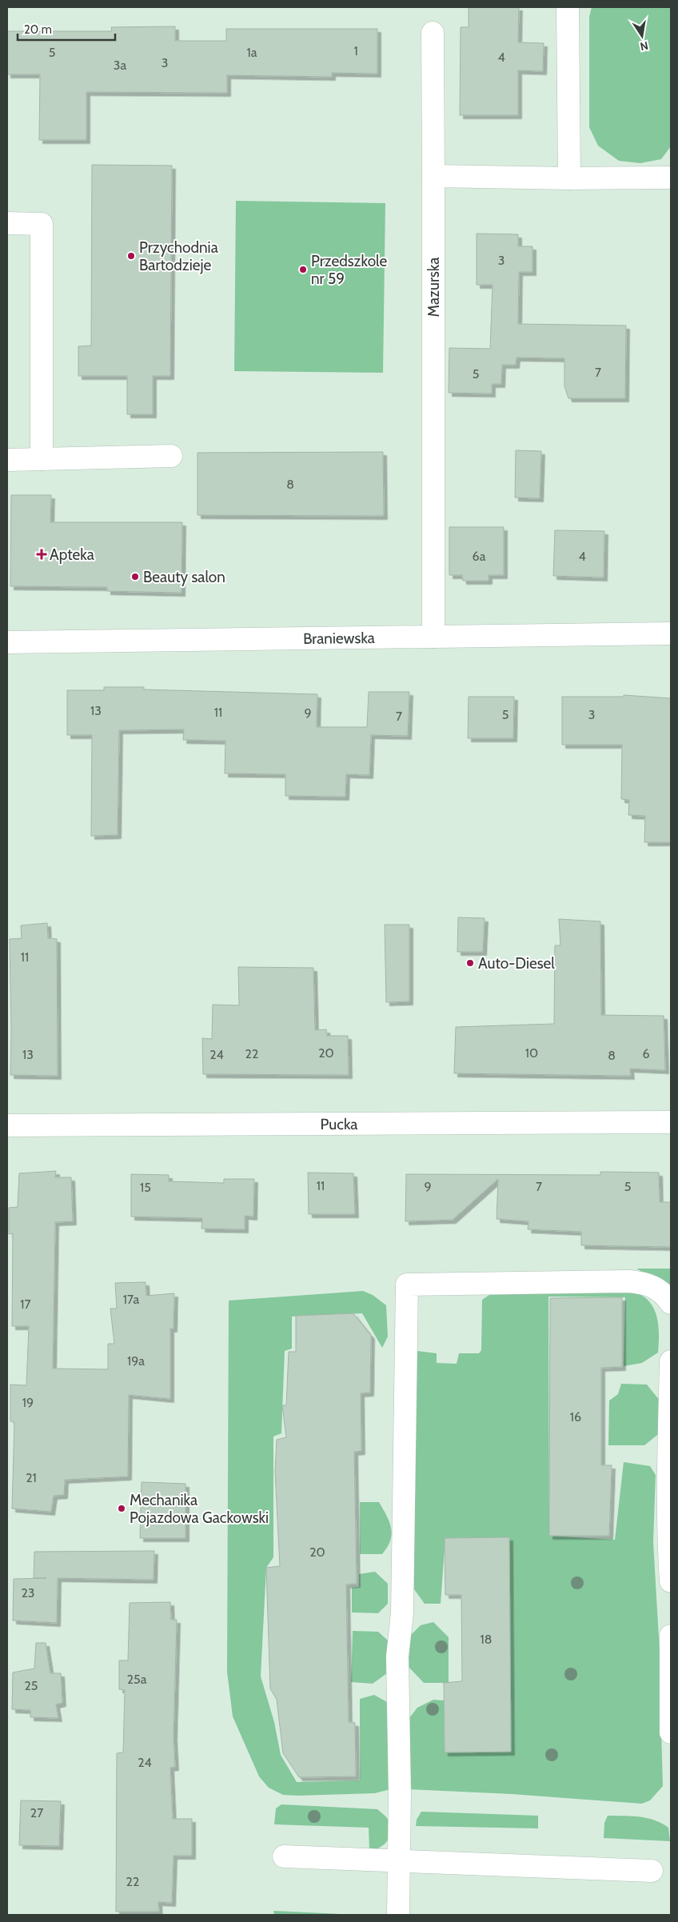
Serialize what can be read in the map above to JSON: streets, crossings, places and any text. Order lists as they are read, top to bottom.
{
  "streets": {
    "street": ["Mazurska", "Braniewska", "Pucka"]
  },
  "crossings": [
    ["Mazurska", "Braniewska"]
  ],
  "places": {
    "other": [
      "Przychodnia Bartodzieje",
      "Przedszkole nr 59",
      "Beauty salon",
      "Auto-Diesel",
      "Mechanika Pojazdowa Gackowski"
    ],
    "health": ["Apteka"]
  },
  "house_numbers": [
    "1",
    "5",
    "1a",
    "4",
    "3",
    "3a",
    "3",
    "7",
    "5",
    "8",
    "6a",
    "4",
    "13",
    "11",
    "9",
    "5",
    "3",
    "7",
    "11",
    "20",
    "10",
    "22",
    "6",
    "13",
    "24",
    "8",
    "11",
    "9",
    "7",
    "5",
    "15",
    "17a",
    "17",
    "19a",
    "19",
    "16",
    "21",
    "20",
    "23",
    "18",
    "25a",
    "25",
    "24",
    "27",
    "22"
  ],
  "scale_bar": "20 m",
  "north": "bottom"
}
